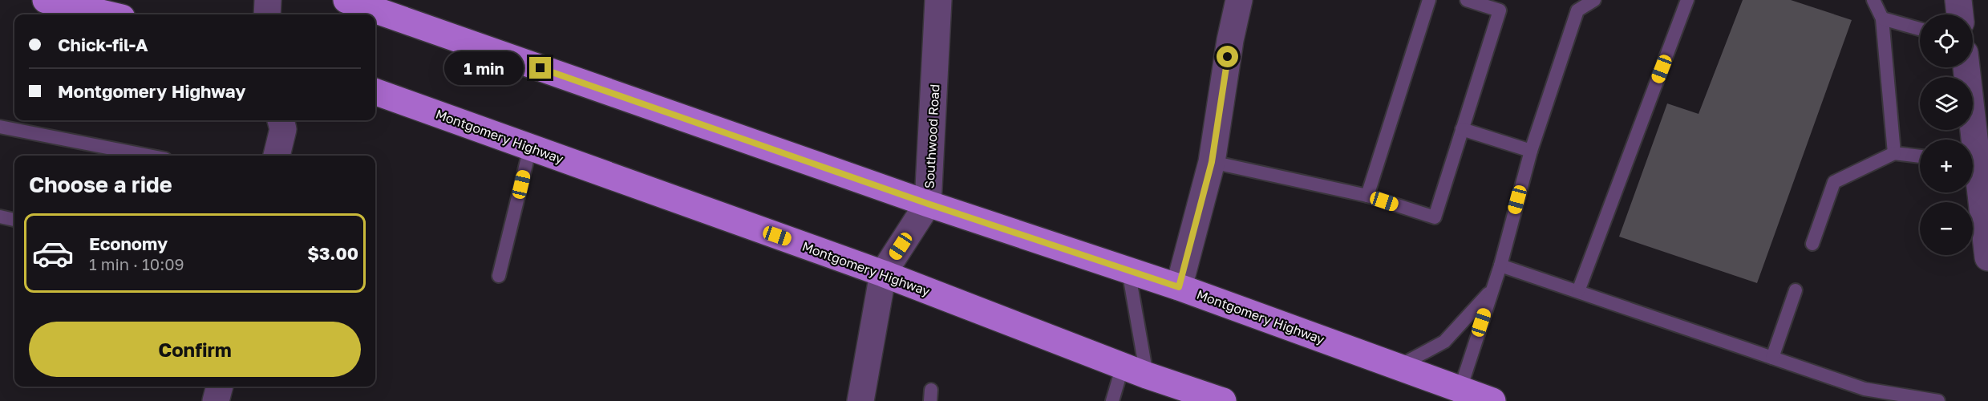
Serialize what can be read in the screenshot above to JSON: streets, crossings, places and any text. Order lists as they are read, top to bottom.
{
  "streets": {
    "main road": ["Montgomery Highway"],
    "street": ["Southwood Road"]
  },
  "crossings": [
    ["Montgomery Highway", "Southwood Road"]
  ],
  "page": {
    "map_buttons": ["+", "−"],
    "banner": ["Chick-fil-A", "Montgomery Highway"],
    "bubble": "1 min",
    "heading": "Choose a ride",
    "list": [
      {
        "name": "Economy",
        "note": "1 min · 10:09",
        "value": "$3.00"
      }
    ],
    "buttons": "Confirm"
  }
}
